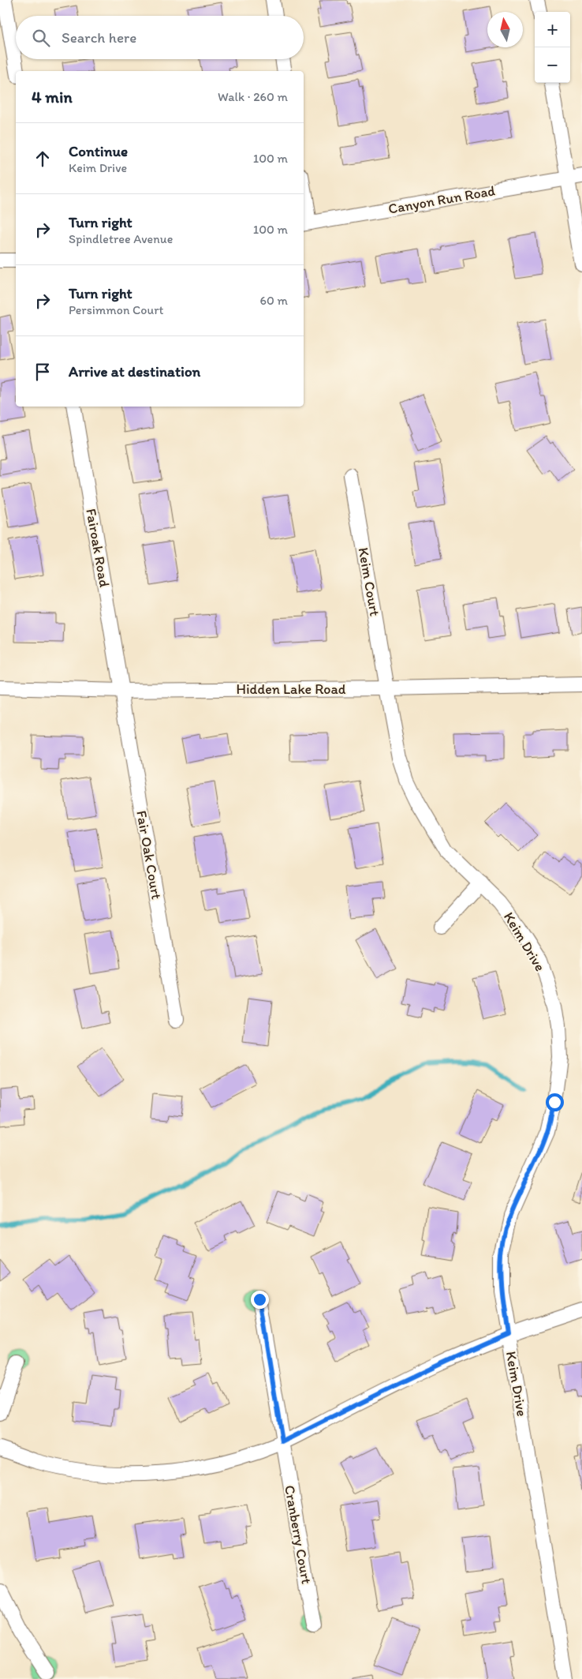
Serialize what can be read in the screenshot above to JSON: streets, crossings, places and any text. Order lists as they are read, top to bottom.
{
  "streets": {
    "street": [
      "Canyon Run Road",
      "Fairoak Road",
      "Keim Court",
      "Hidden Lake Road",
      "Fair Oak Court",
      "Keim Drive",
      "Cranberry Court"
    ]
  },
  "crossings": [
    ["Fairoak Road", "Hidden Lake Road"],
    ["Fairoak Road", "Fair Oak Court"],
    ["Keim Court", "Hidden Lake Road"],
    ["Keim Court", "Keim Drive"],
    ["Hidden Lake Road", "Fair Oak Court"],
    ["Hidden Lake Road", "Keim Drive"]
  ],
  "north": "top",
  "page": {
    "map_buttons": ["+", "−"],
    "search": "Search here",
    "heading": ["4 min", "Walk · 260 m"],
    "list": [
      ["Continue", "Keim Drive", "100 m"],
      ["Turn right", "Spindletree Avenue", "100 m"],
      ["Turn right", "Persimmon Court", "60 m"],
      "Arrive at destination"
    ]
  }
}
